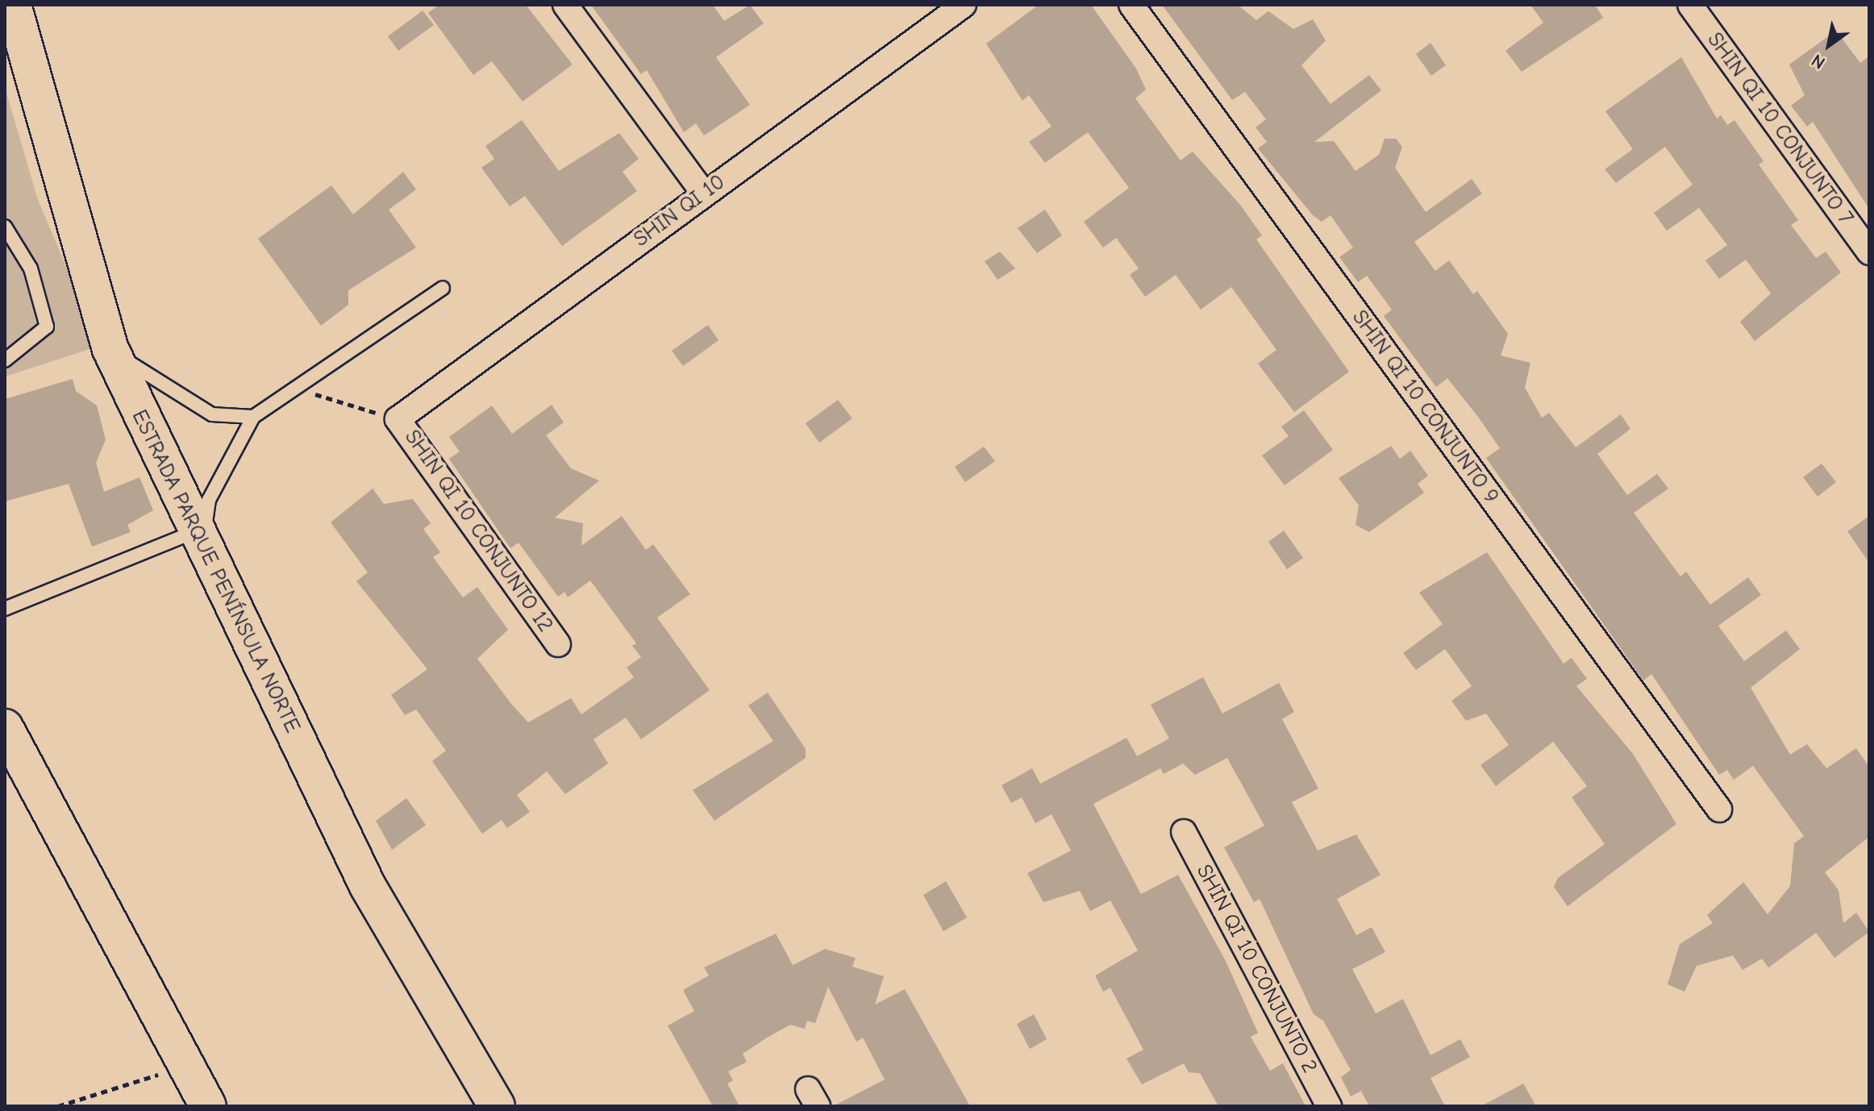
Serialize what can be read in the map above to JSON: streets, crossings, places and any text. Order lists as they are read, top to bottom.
{
  "streets": {
    "main road": ["ESTRADA PARQUE PENÍNSULA NORTE"],
    "street": [
      "SHIN QI 10 CONJUNTO 7",
      "SHIN QI 10",
      "SHIN QI 10 CONJUNTO 9",
      "SHIN QI 10 CONJUNTO 12",
      "SHIN QI 10 CONJUNTO 2"
    ]
  },
  "crossings": [
    ["SHIN QI 10", "SHIN QI 10 CONJUNTO 12"]
  ],
  "north": "bottom left"
}
